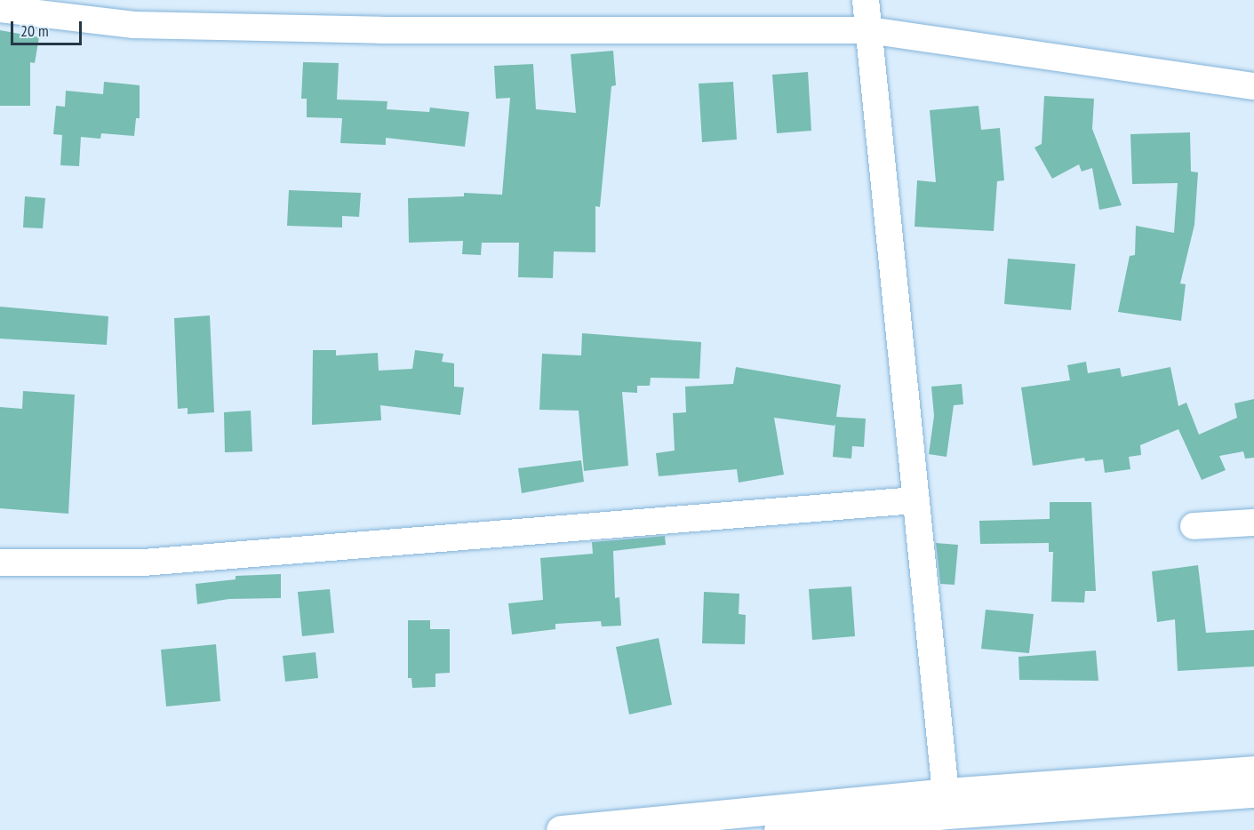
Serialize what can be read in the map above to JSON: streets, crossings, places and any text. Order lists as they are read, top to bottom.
{
  "scale_bar": "20 m"
}
